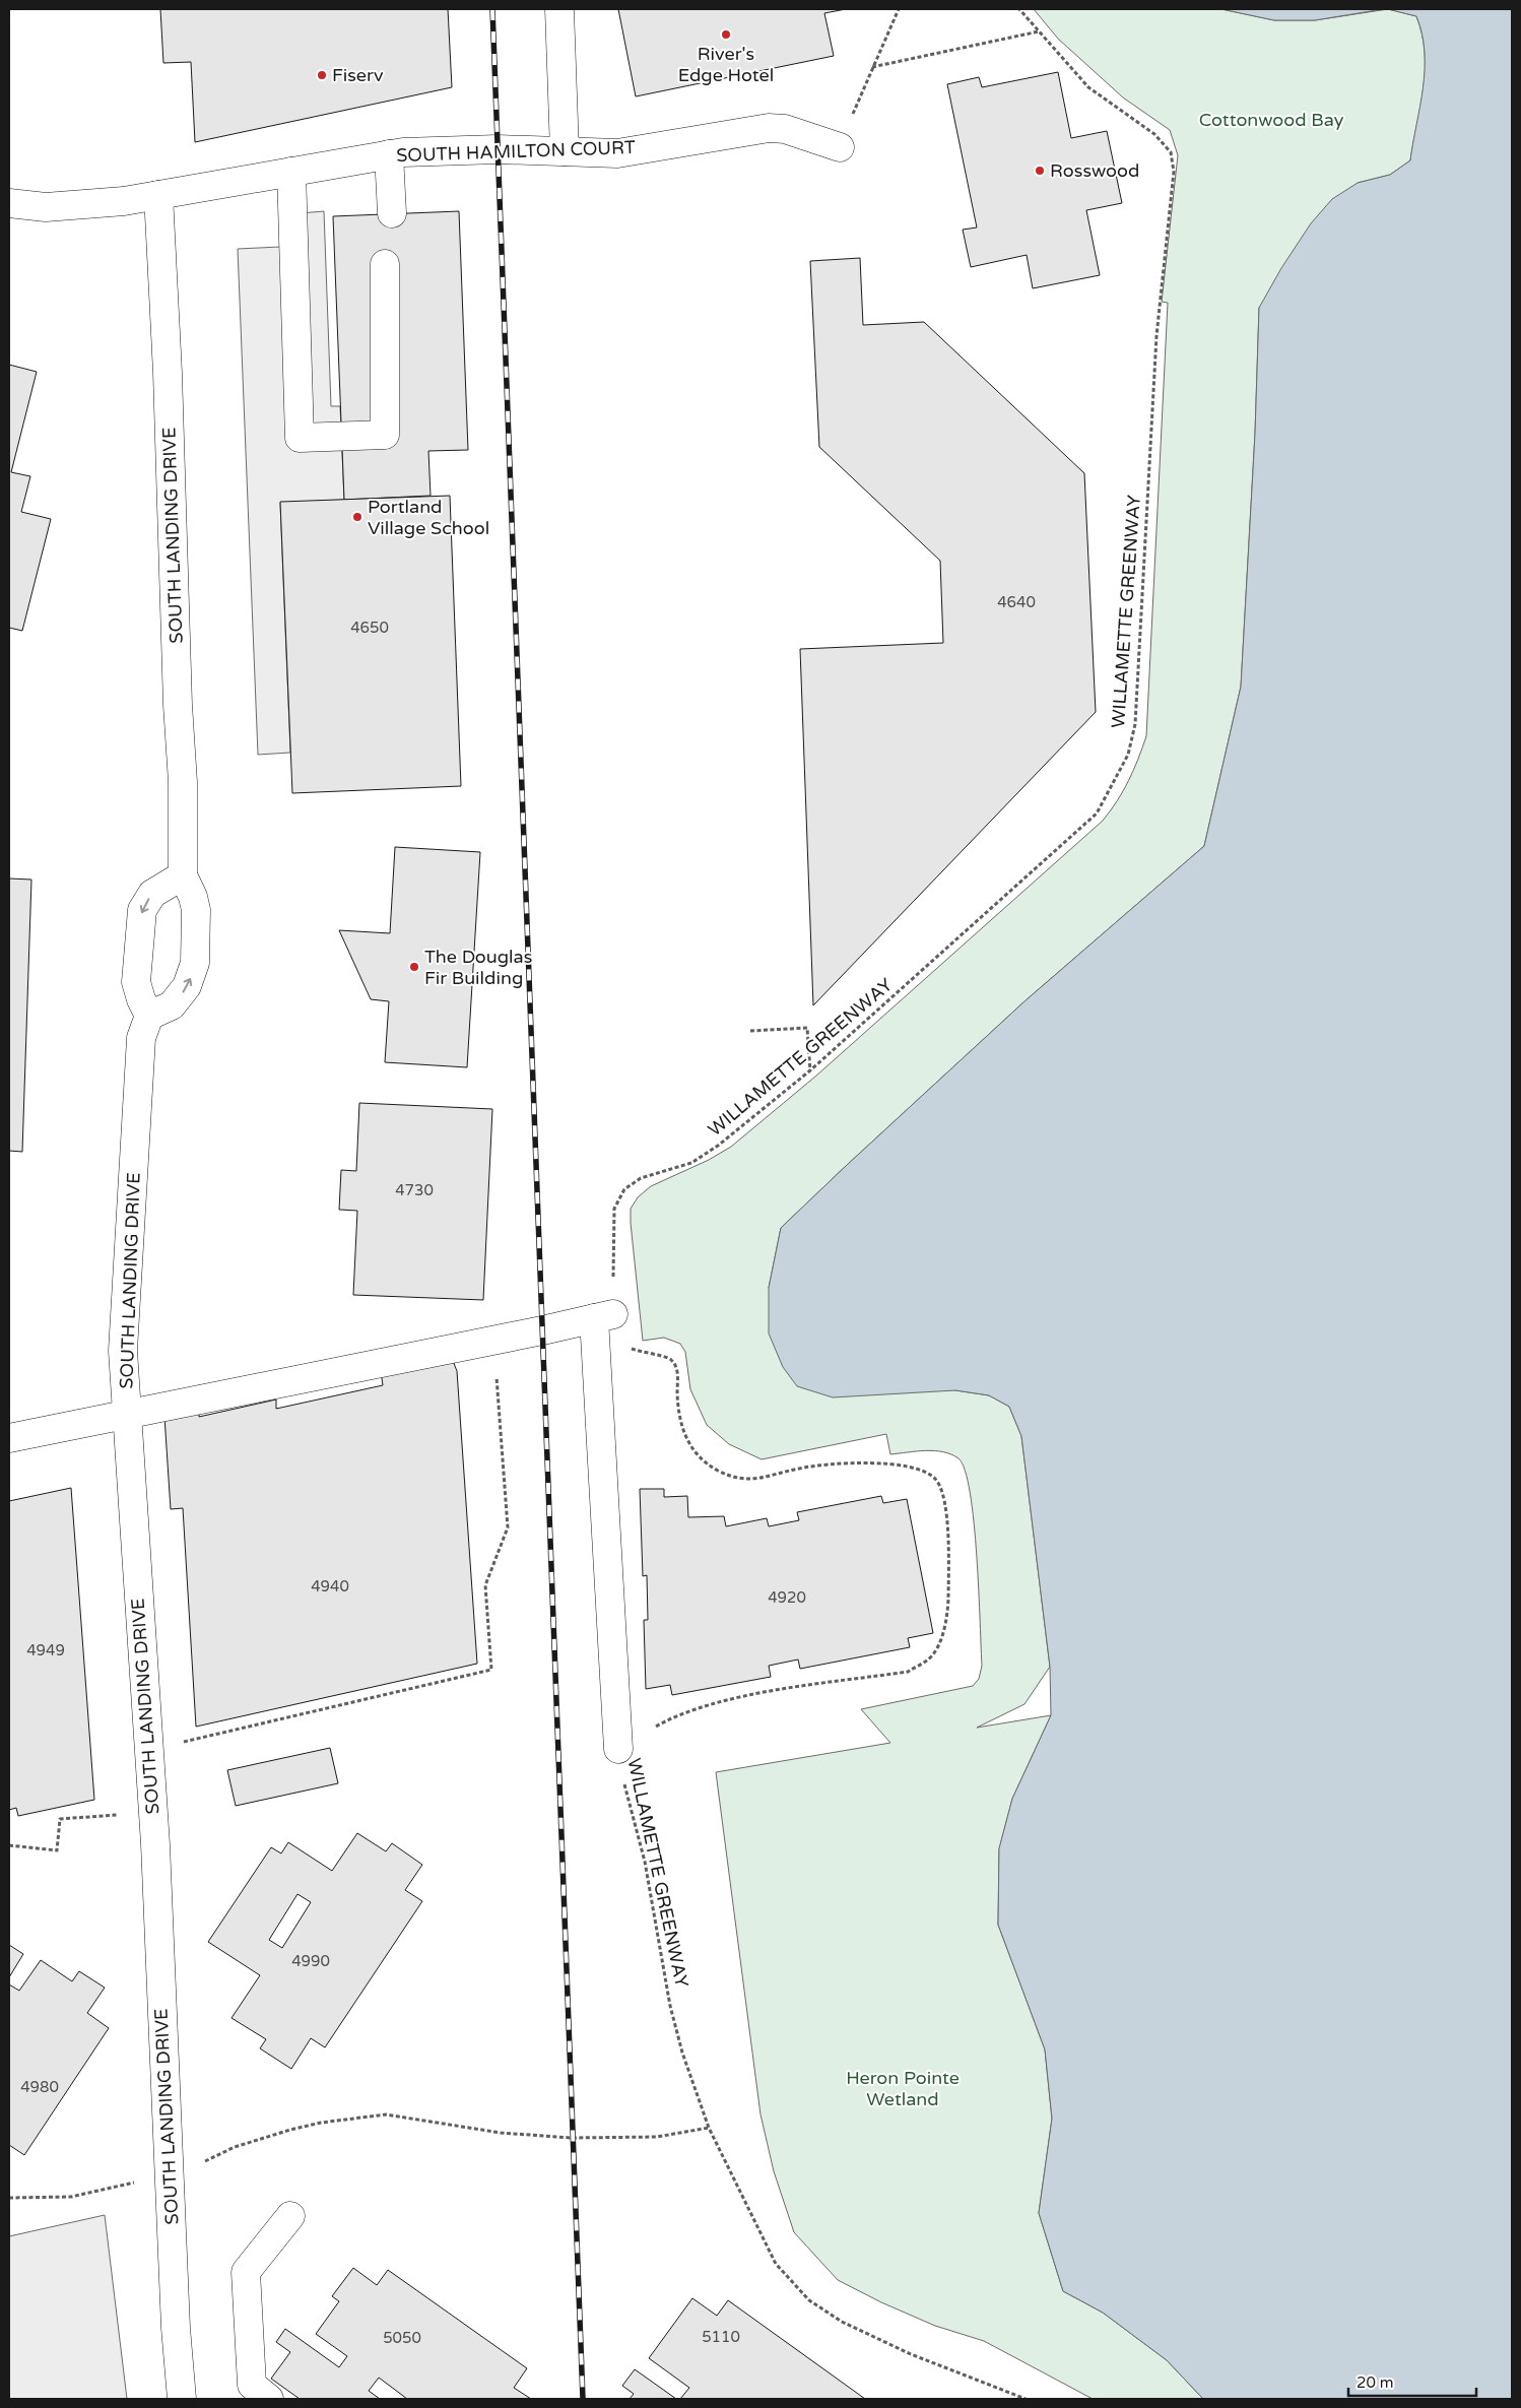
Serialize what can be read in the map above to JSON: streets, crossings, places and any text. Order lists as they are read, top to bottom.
{
  "streets": {
    "street": ["SOUTH HAMILTON COURT", "SOUTH LANDING DRIVE"],
    "path": ["WILLAMETTE GREENWAY"]
  },
  "crossings": [
    ["SOUTH HAMILTON COURT", "SOUTH LANDING DRIVE"]
  ],
  "parks": ["Cottonwood Bay", "Heron Pointe Wetland"],
  "places": [
    "River's Edge Hotel",
    "Fiserv",
    "Rosswood",
    "Portland Village School",
    "The Douglas Fir Building"
  ],
  "house_numbers": [
    "4640",
    "4650",
    "4730",
    "4940",
    "4920",
    "4949",
    "4990",
    "4980",
    "5110",
    "5050"
  ],
  "scale_bar": "20 m"
}
